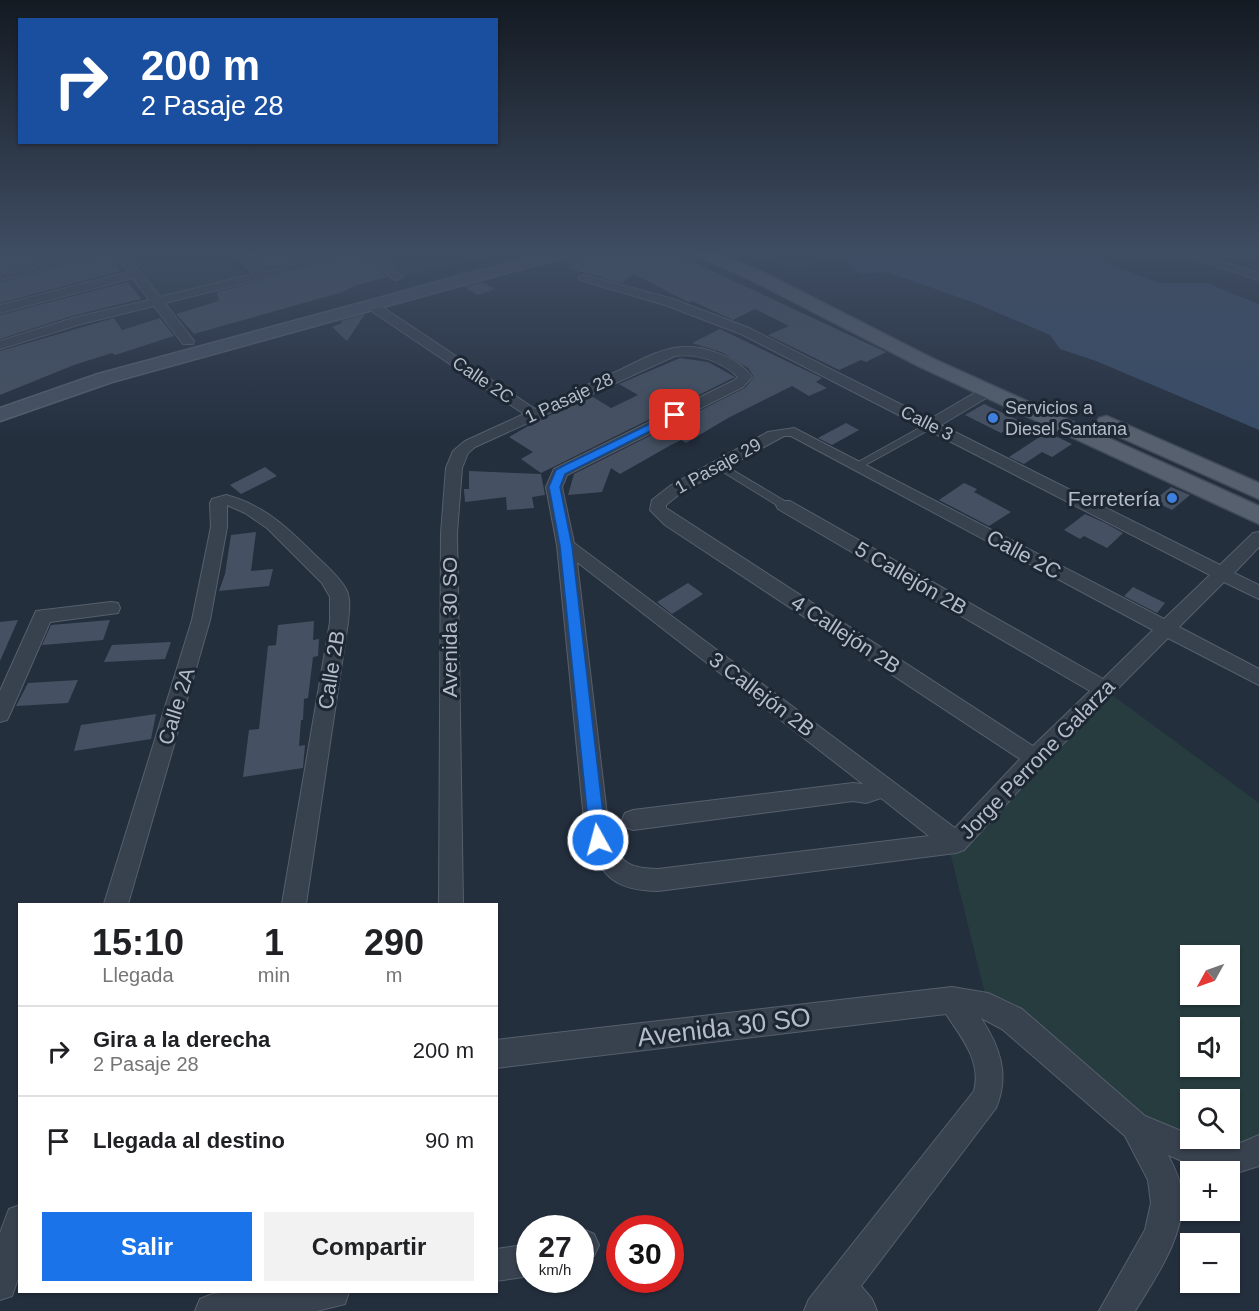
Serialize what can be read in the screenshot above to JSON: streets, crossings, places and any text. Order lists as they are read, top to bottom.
{
  "streets": {
    "street": [
      "Calle 2C",
      "1 Pasaje 28",
      "Calle 3",
      "1 Pasaje 29",
      "5 Callejón 2B",
      "Avenida 30 SO",
      "4 Callejón 2B",
      "Calle 2B",
      "3 Callejón 2B",
      "Calle 2A",
      "Jorge Perrone Galarza"
    ]
  },
  "crossings": [
    ["Calle 2C", "1 Pasaje 28"],
    ["Calle 2C", "1 Pasaje 29"],
    ["Calle 2C", "Jorge Perrone Galarza"],
    ["1 Pasaje 28", "Avenida 30 SO"],
    ["1 Pasaje 28", "3 Callejón 2B"],
    ["1 Pasaje 28", "Jorge Perrone Galarza"],
    ["Calle 3", "Jorge Perrone Galarza"],
    ["1 Pasaje 29", "5 Callejón 2B"],
    ["1 Pasaje 29", "4 Callejón 2B"],
    ["5 Callejón 2B", "Jorge Perrone Galarza"],
    ["4 Callejón 2B", "Jorge Perrone Galarza"],
    ["Calle 2B", "Calle 2A"],
    ["3 Callejón 2B", "Jorge Perrone Galarza"]
  ],
  "places": ["Servicios a Diesel Santana", "Ferretería"],
  "north": "bottom left",
  "page": {
    "turn": ["200 m", "2 Pasaje 28"],
    "eta": [
      "15:10",
      "Llegada",
      "1",
      "min",
      "290",
      "m"
    ],
    "map_buttons": ["+", "−"],
    "list": [
      {
        "name": "Gira a la derecha",
        "note": "2 Pasaje 28",
        "value": "200 m"
      },
      {
        "name": "Llegada al destino",
        "value": "90 m"
      }
    ],
    "buttons": ["Salir", "Compartir"],
    "speed": "27 km/h",
    "limit": "30"
  }
}
